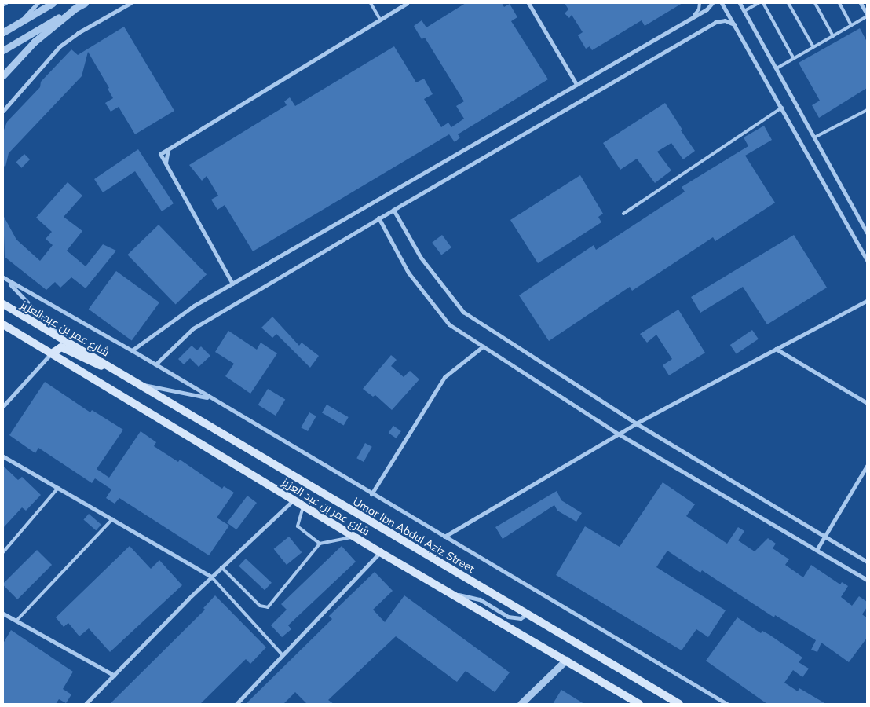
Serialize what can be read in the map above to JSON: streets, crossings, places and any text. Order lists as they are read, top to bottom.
{
  "streets": {
    "main road": ["شارع عمر بن عبد العزيز", "Umar Ibn Abdul Aziz Street"]
  },
  "crossings": [
    ["شارع عمر بن عبد العزيز", "Umar Ibn Abdul Aziz Street"]
  ]
}
